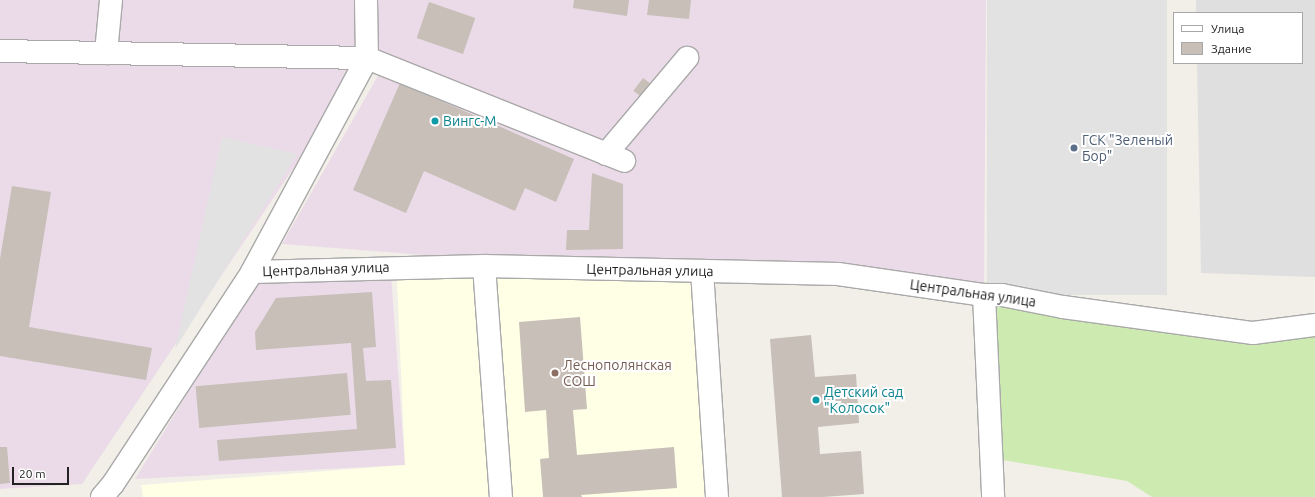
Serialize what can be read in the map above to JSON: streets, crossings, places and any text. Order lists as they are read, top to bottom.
{
  "streets": {
    "street": ["Центральная улица"]
  },
  "places": [
    "Вингс-М",
    "ГСК \"Зеленый Бор\"",
    "Леснополянская СОШ",
    "Детский сад \"Колосок\""
  ],
  "legend": ["Улица", "Здание"],
  "scale_bar": "20 m"
}
